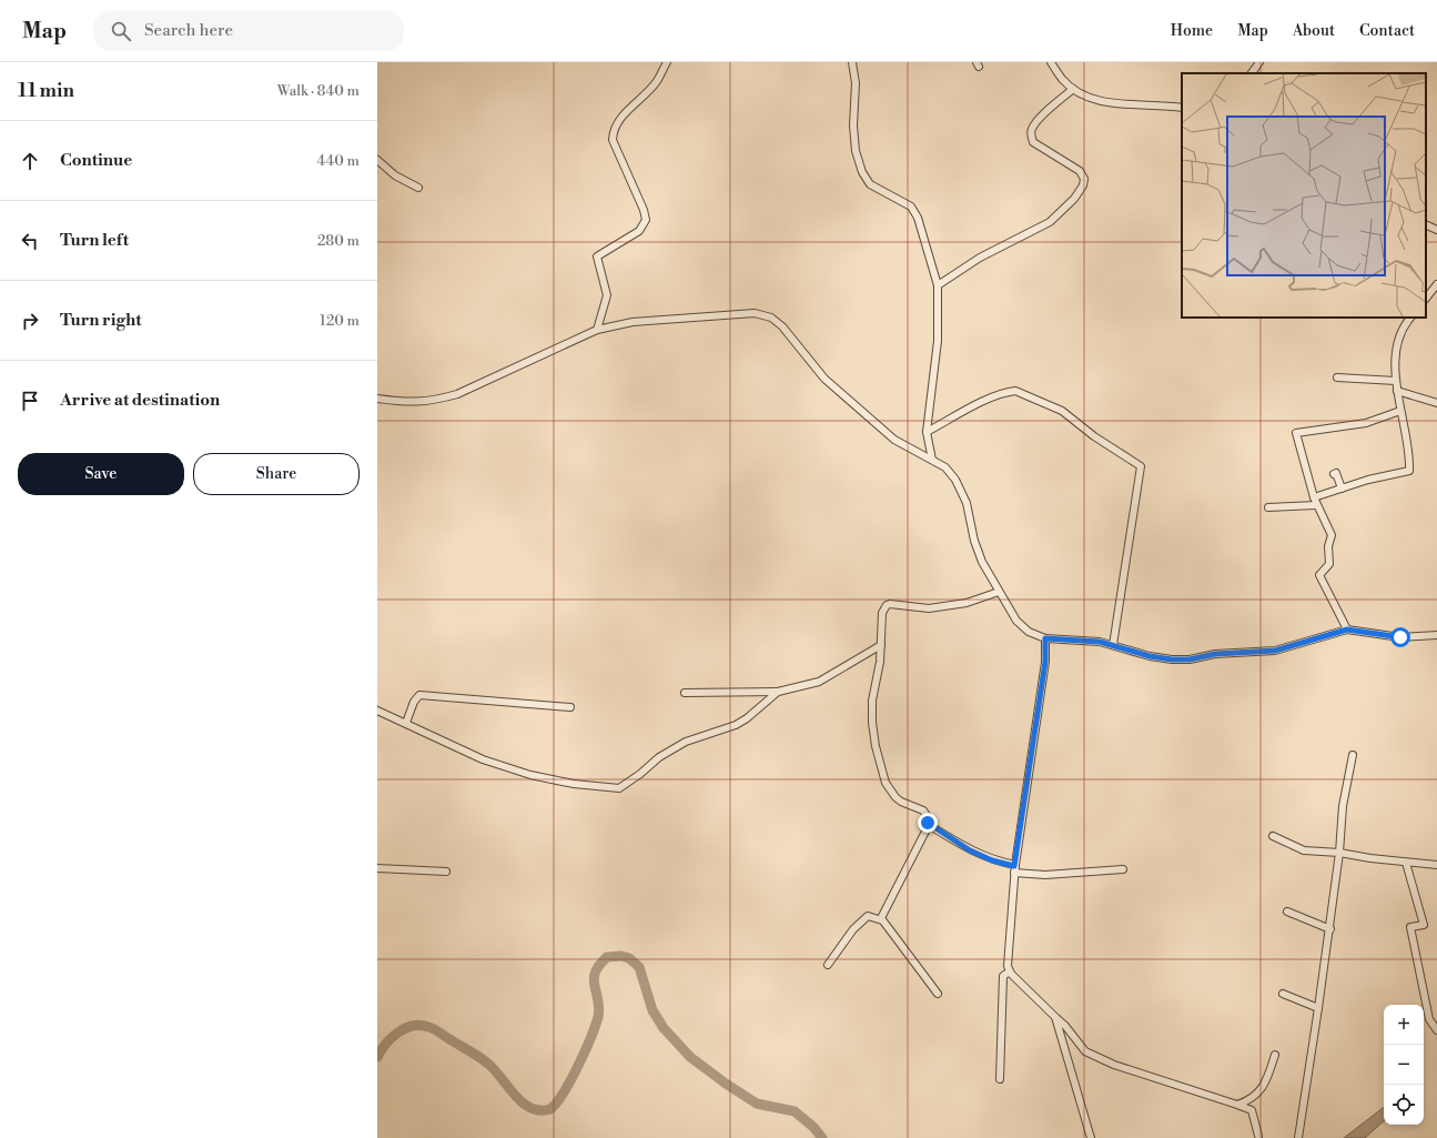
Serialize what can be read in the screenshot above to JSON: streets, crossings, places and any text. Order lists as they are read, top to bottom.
{
  "page": {
    "header": "Map",
    "search": "Search here",
    "nav": [
      "Home",
      "Map",
      "About",
      "Contact"
    ],
    "heading": ["11 min", "Walk · 840 m"],
    "list": [
      ["Continue", "440 m"],
      ["Turn left", "280 m"],
      ["Turn right", "120 m"],
      "Arrive at destination"
    ],
    "buttons": ["Save", "Share"],
    "map_buttons": ["+", "−"]
  }
}
